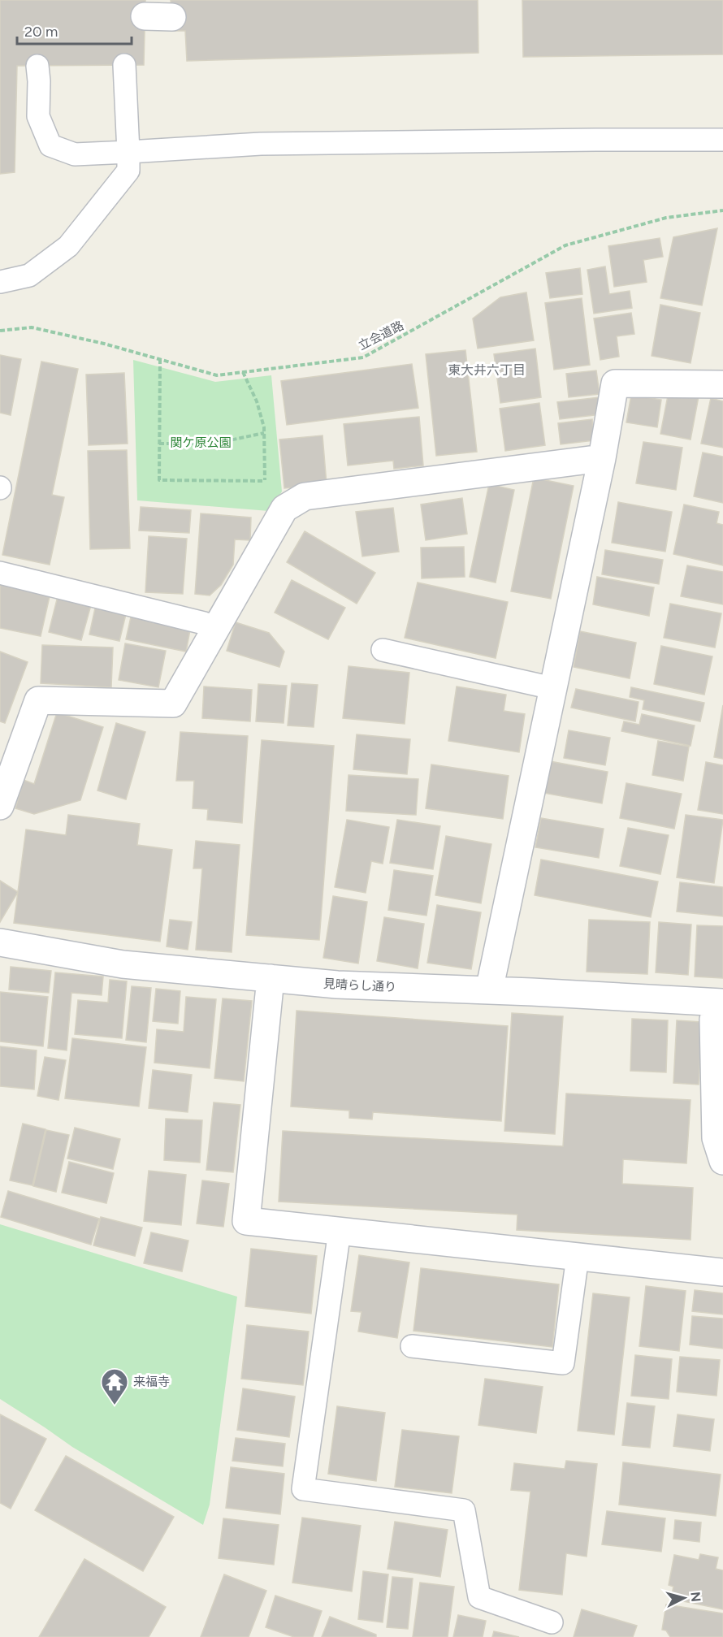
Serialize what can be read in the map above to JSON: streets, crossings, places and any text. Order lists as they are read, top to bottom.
{
  "streets": {
    "street": ["見晴らし通り"],
    "path": ["立会道路"]
  },
  "districts": ["東大井六丁目"],
  "parks": ["関ケ原公園"],
  "places": {
    "temple": ["来福寺"]
  },
  "scale_bar": "20 m",
  "north": "right"
}
